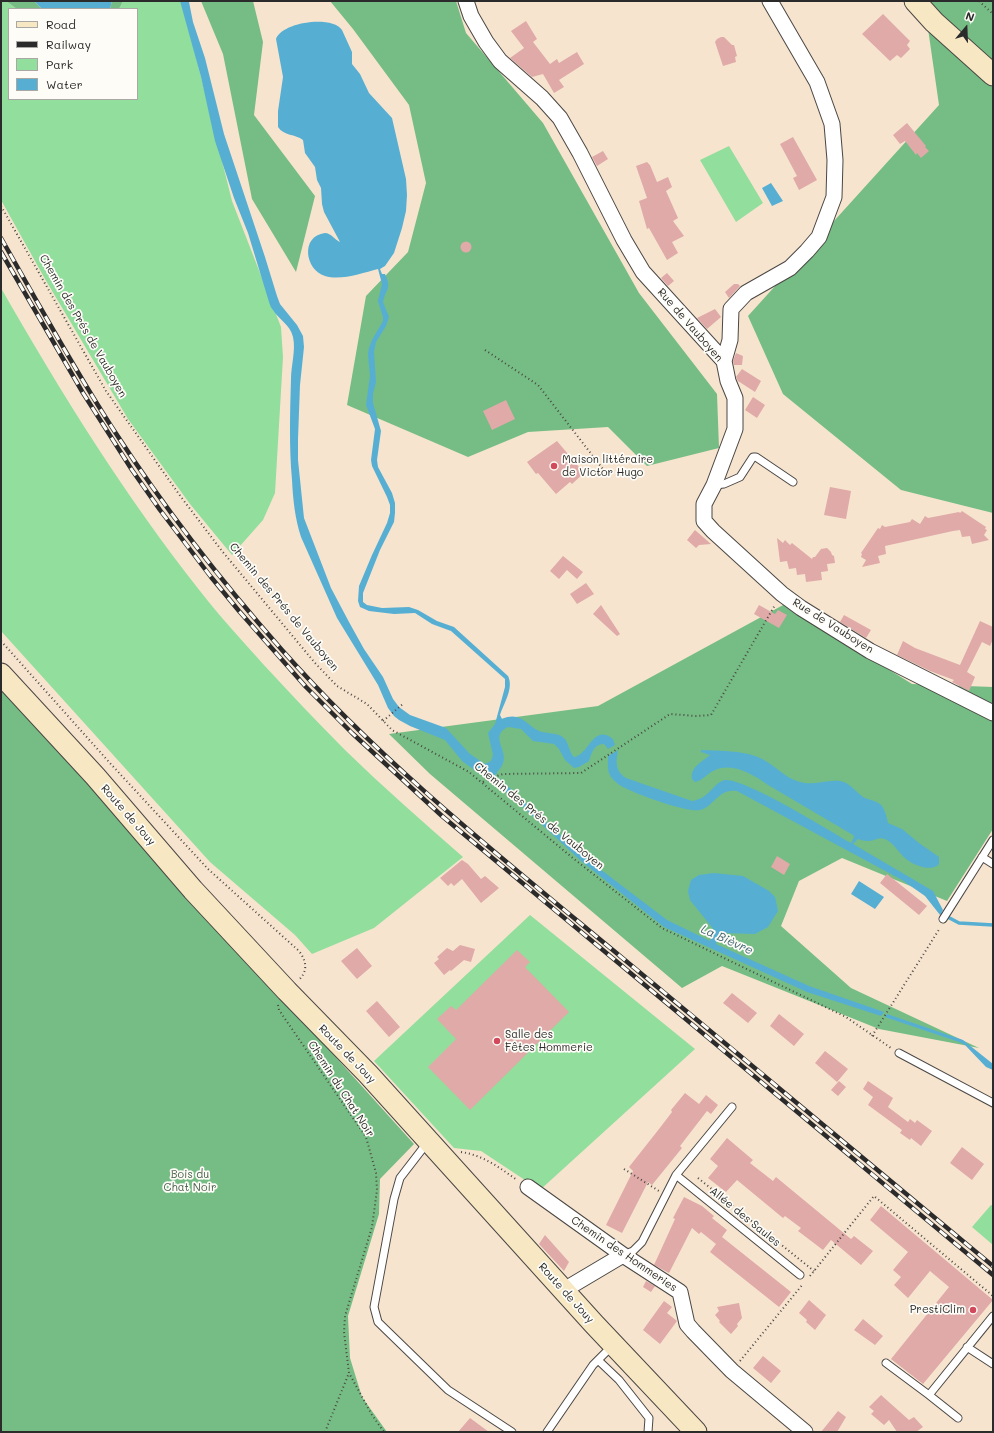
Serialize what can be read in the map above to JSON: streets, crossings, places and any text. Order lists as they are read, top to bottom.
{
  "streets": {
    "main road": ["Route de Jouy"],
    "street": ["Rue de Vauboyen", "Chemin des Hommeries"],
    "lane": ["Allée des Saules"],
    "path": ["Chemin des Prés de Vauboyen", "Chemin du Chat Noir"]
  },
  "water": ["La Bièvre"],
  "parks": ["Bois du Chat Noir"],
  "places": ["Maison littéraire de Victor Hugo", "Salle des Fêtes Hommerie", "PrestiClim"],
  "legend": [
    "Road",
    "Railway",
    "Park",
    "Water"
  ],
  "north": "top"
}
